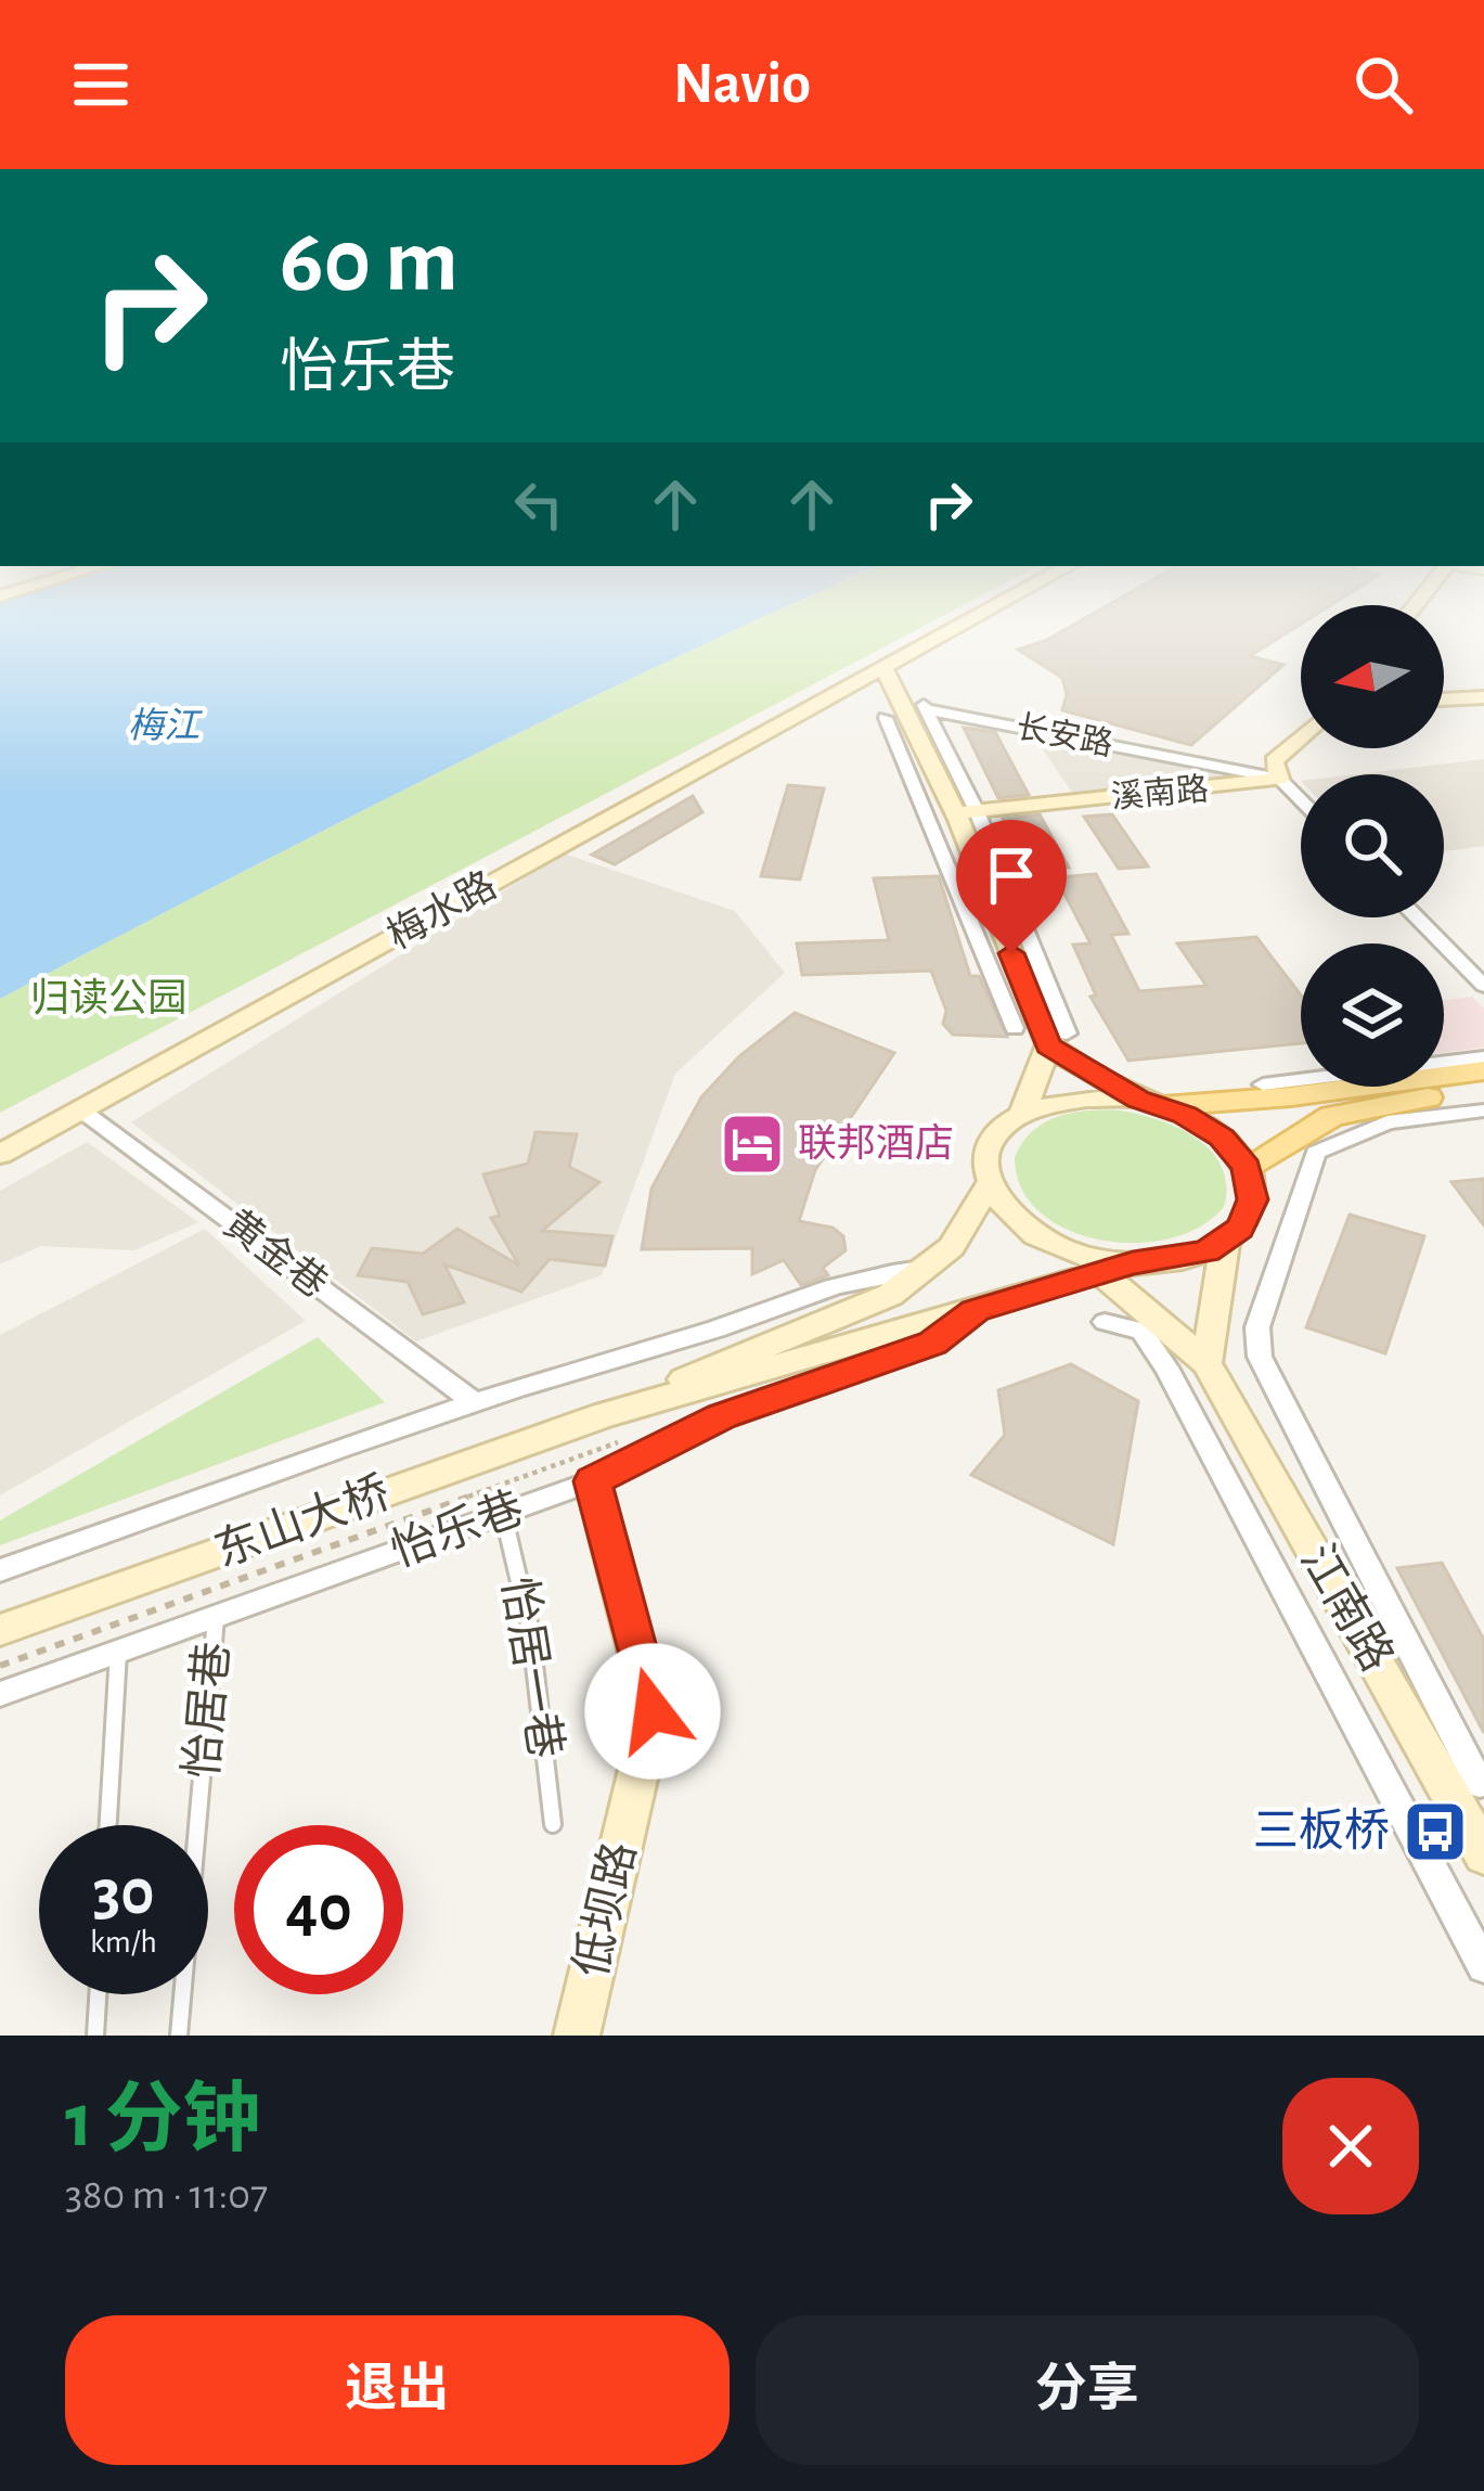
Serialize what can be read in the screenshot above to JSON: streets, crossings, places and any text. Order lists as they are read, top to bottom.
{
  "streets": {
    "main road": [
      "溪南路",
      "梅水路",
      "东山大桥",
      "江南路",
      "低坝路"
    ],
    "street": ["长安路", "黄金巷", "怡乐巷"],
    "lane": ["怡居一巷", "怡居巷"]
  },
  "crossings": [
    ["长安路", "溪南路"],
    ["梅水路", "黄金巷"],
    ["怡乐巷", "怡居一巷"],
    ["怡乐巷", "怡居巷"],
    ["怡乐巷", "低坝路"]
  ],
  "water": ["梅江"],
  "parks": ["归读公园"],
  "places": {
    "hotel": ["联邦酒店"],
    "bus stop": ["三板桥"]
  },
  "north": "left",
  "page": {
    "header": "Navio",
    "turn": ["60 m", "怡乐巷"],
    "speed": "30 km/h",
    "limit": "40",
    "heading": ["1 分钟", "380 m · 11:07"],
    "buttons": ["退出", "分享"]
  }
}
